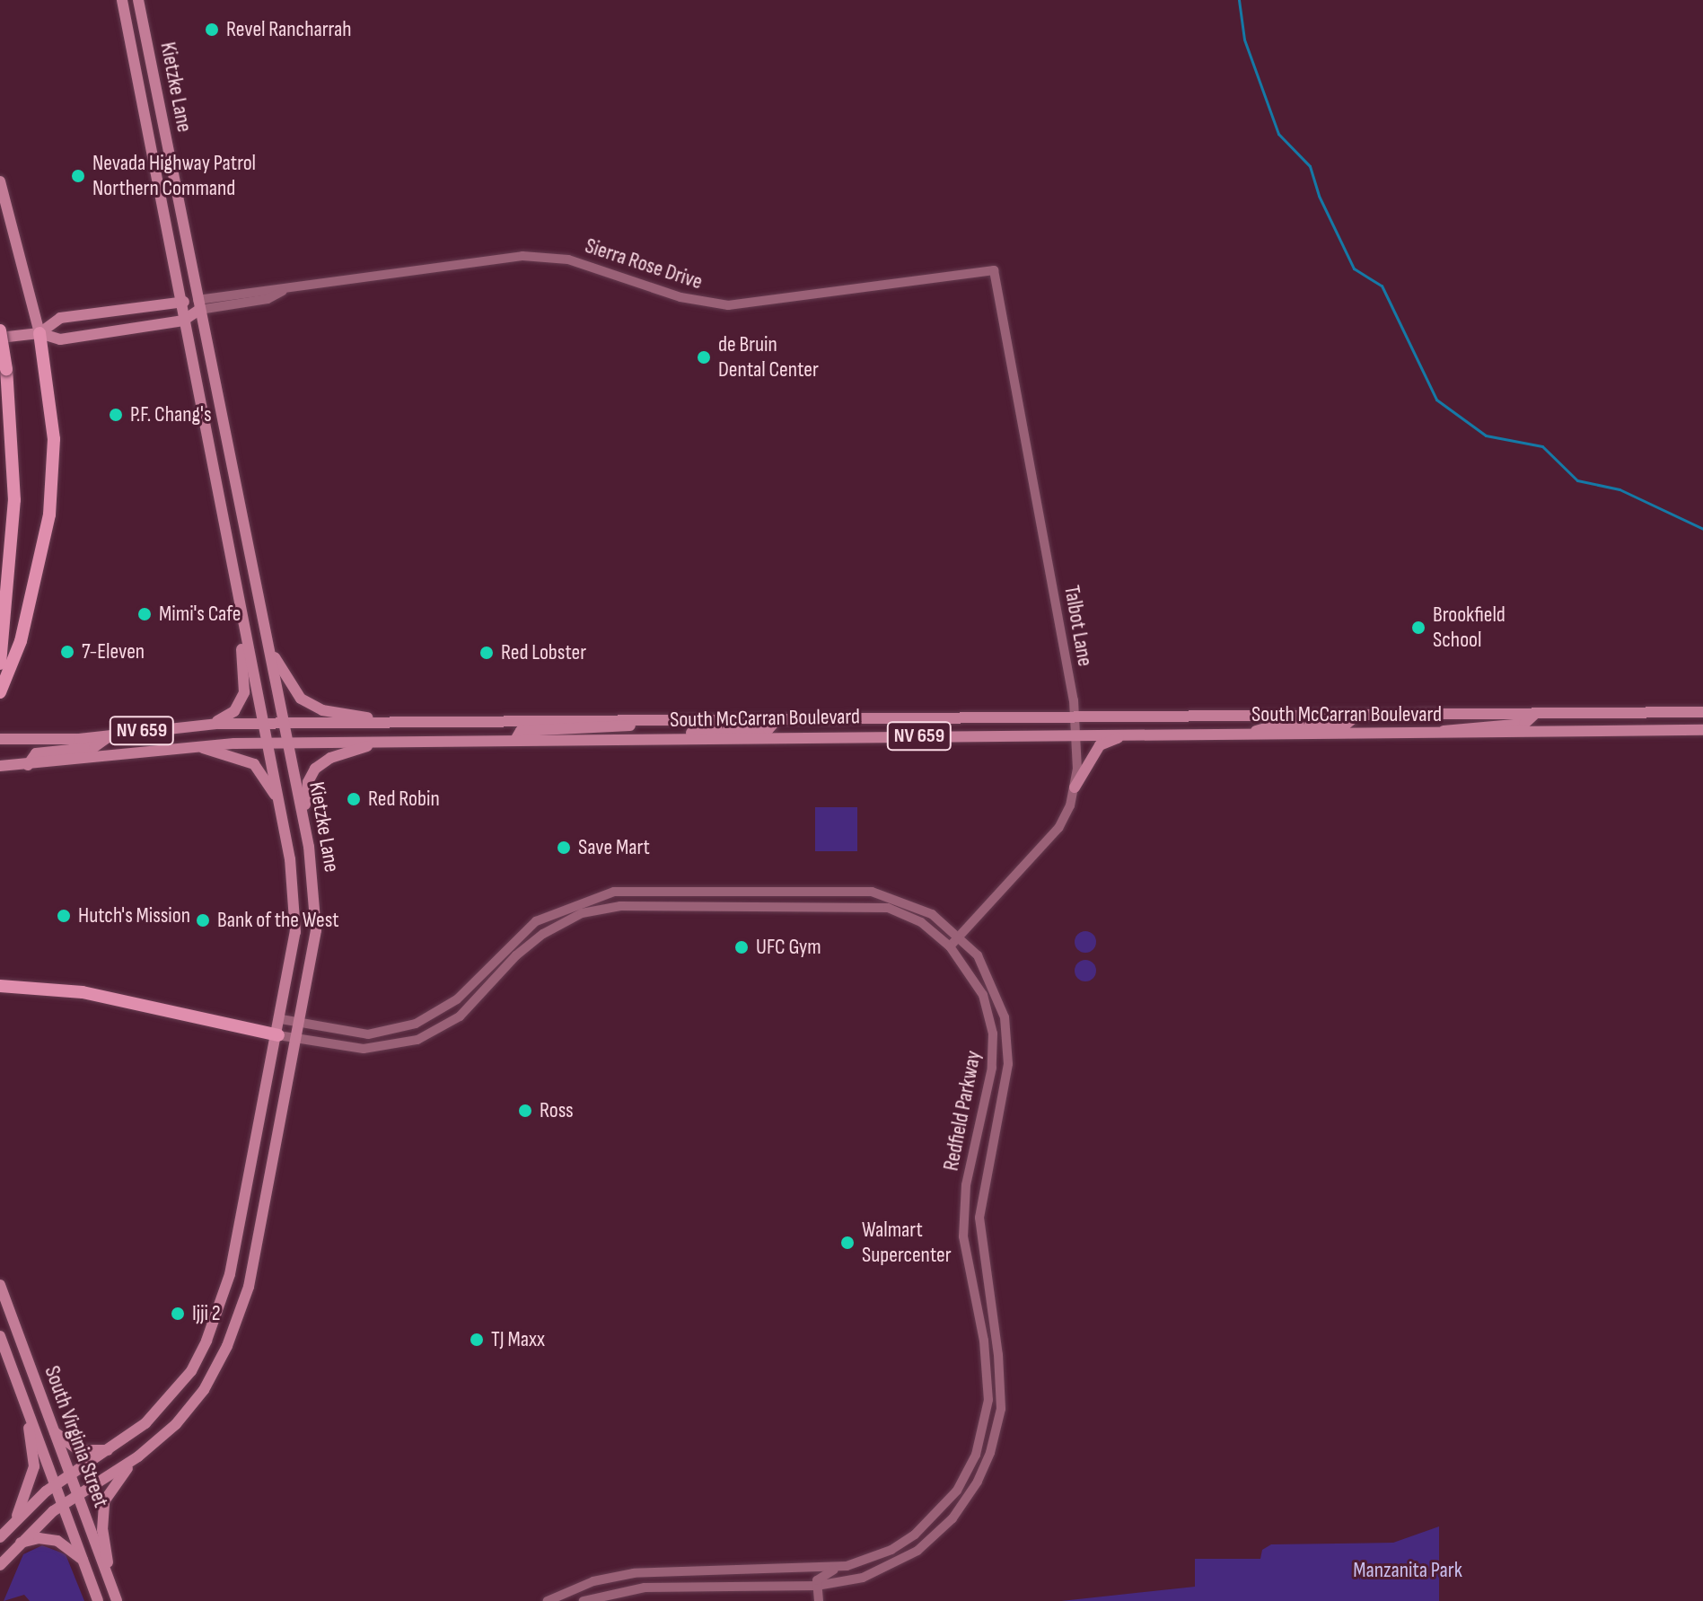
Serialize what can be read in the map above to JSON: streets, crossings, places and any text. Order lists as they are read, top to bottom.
{
  "streets": {
    "main road": [
      "Kietzke Lane",
      "South McCarran Boulevard",
      "NV 659",
      "South Virginia Street"
    ],
    "street": ["Sierra Rose Drive", "Talbot Lane", "Redfield Parkway"]
  },
  "crossings": [
    ["Kietzke Lane", "Sierra Rose Drive"],
    ["Kietzke Lane", "South McCarran Boulevard"],
    ["Kietzke Lane", "Redfield Parkway"],
    ["Kietzke Lane", "South Virginia Street"],
    ["Sierra Rose Drive", "Talbot Lane"],
    ["Talbot Lane", "South McCarran Boulevard"],
    ["Talbot Lane", "Redfield Parkway"]
  ],
  "parks": ["Manzanita Park"],
  "places": [
    "Revel Rancharrah",
    "Nevada Highway Patrol Northern Command",
    "de Bruin Dental Center",
    "P.F. Chang's",
    "Mimi's Cafe",
    "Brookfield School",
    "7-Eleven",
    "Red Lobster",
    "Red Robin",
    "Save Mart",
    "Hutch's Mission",
    "Bank of the West",
    "UFC Gym",
    "Ross",
    "Walmart Supercenter",
    "Ijji 2",
    "TJ Maxx"
  ]
}
